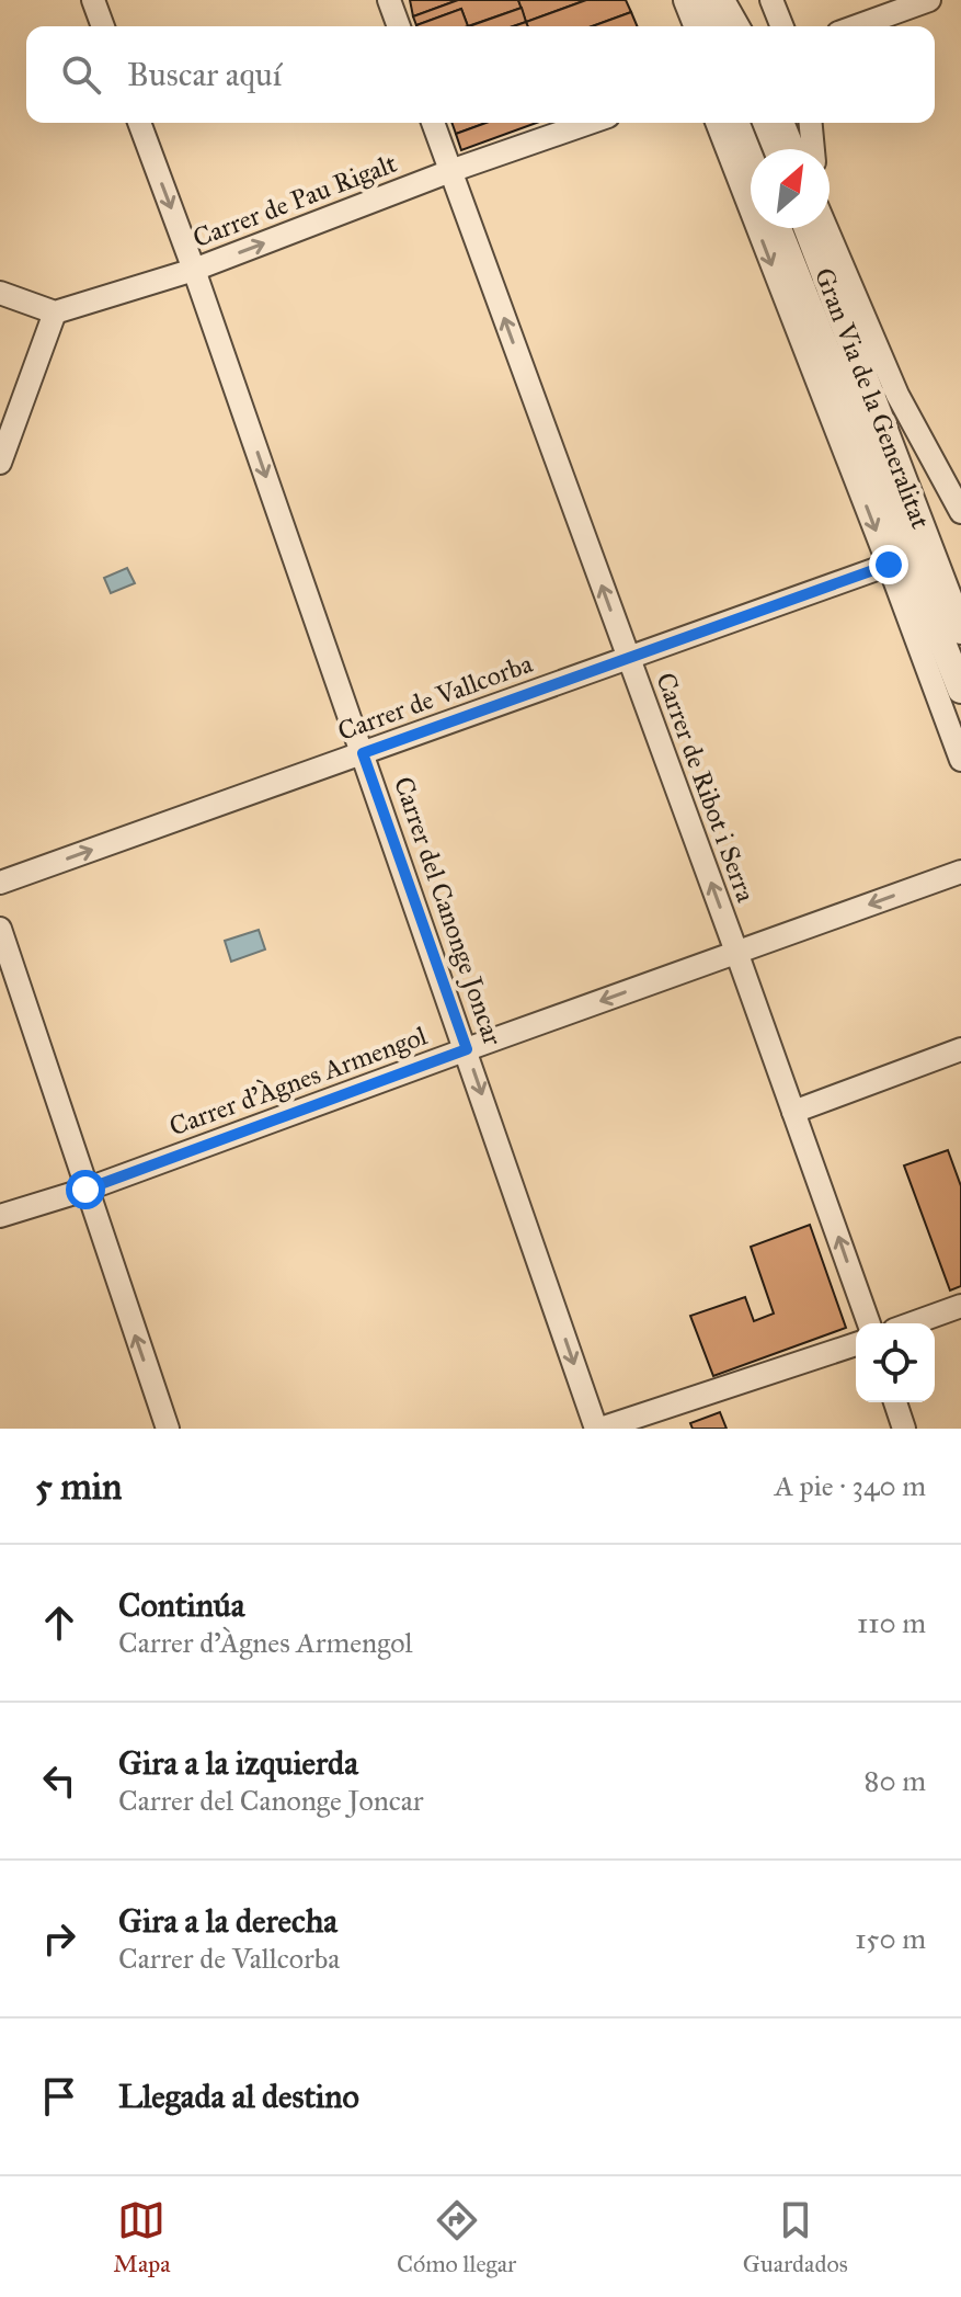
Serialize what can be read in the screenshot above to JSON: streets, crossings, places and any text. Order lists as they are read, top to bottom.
{
  "streets": {
    "street": [
      "Carrer de Pau Rigalt",
      "Gran Via de la Generalitat",
      "Carrer de Vallcorba",
      "Carrer de Ribot i Serra",
      "Carrer del Canonge Joncar",
      "Carrer d'Àgnes Armengol"
    ]
  },
  "crossings": [
    ["Carrer de Pau Rigalt", "Carrer de Ribot i Serra"],
    ["Carrer de Pau Rigalt", "Carrer del Canonge Joncar"],
    ["Carrer de Vallcorba", "Carrer de Ribot i Serra"],
    ["Carrer de Vallcorba", "Carrer del Canonge Joncar"],
    ["Carrer de Ribot i Serra", "Carrer d'Àgnes Armengol"],
    ["Carrer del Canonge Joncar", "Carrer d'Àgnes Armengol"]
  ],
  "one_way": [
    "Carrer de Pau Rigalt",
    "Carrer de Vallcorba",
    "Carrer de Ribot i Serra",
    "Carrer del Canonge Joncar"
  ],
  "north": "top right",
  "page": {
    "search": "Buscar aquí",
    "heading": ["5 min", "A pie · 340 m"],
    "list": [
      ["Continúa", "Carrer d'Àgnes Armengol", "110 m"],
      ["Gira a la izquierda", "Carrer del Canonge Joncar", "80 m"],
      ["Gira a la derecha", "Carrer de Vallcorba", "150 m"],
      "Llegada al destino"
    ],
    "nav": ["Mapa", "Cómo llegar", "Guardados"]
  }
}
